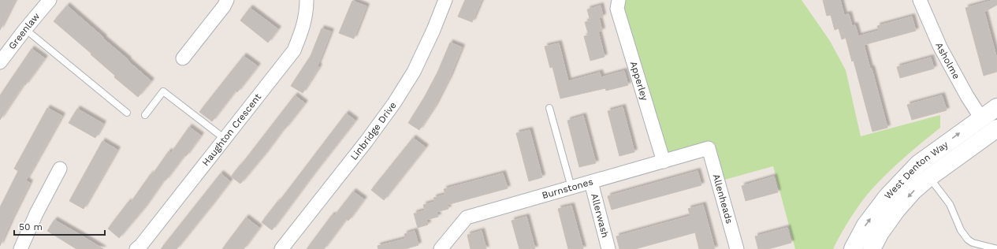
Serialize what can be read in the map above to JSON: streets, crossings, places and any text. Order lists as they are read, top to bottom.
{
  "streets": {
    "street": [
      "Greenlaw",
      "Asholme",
      "Apperley",
      "Haughton Crescent",
      "Linbridge Drive",
      "West Denton Way",
      "Burnstones",
      "Allenheads",
      "Allerwash"
    ]
  },
  "crossings": [
    ["Asholme", "West Denton Way"],
    ["Apperley", "Burnstones"],
    ["Burnstones", "Allenheads"],
    ["Burnstones", "Allerwash"]
  ],
  "scale_bar": "50 m"
}
